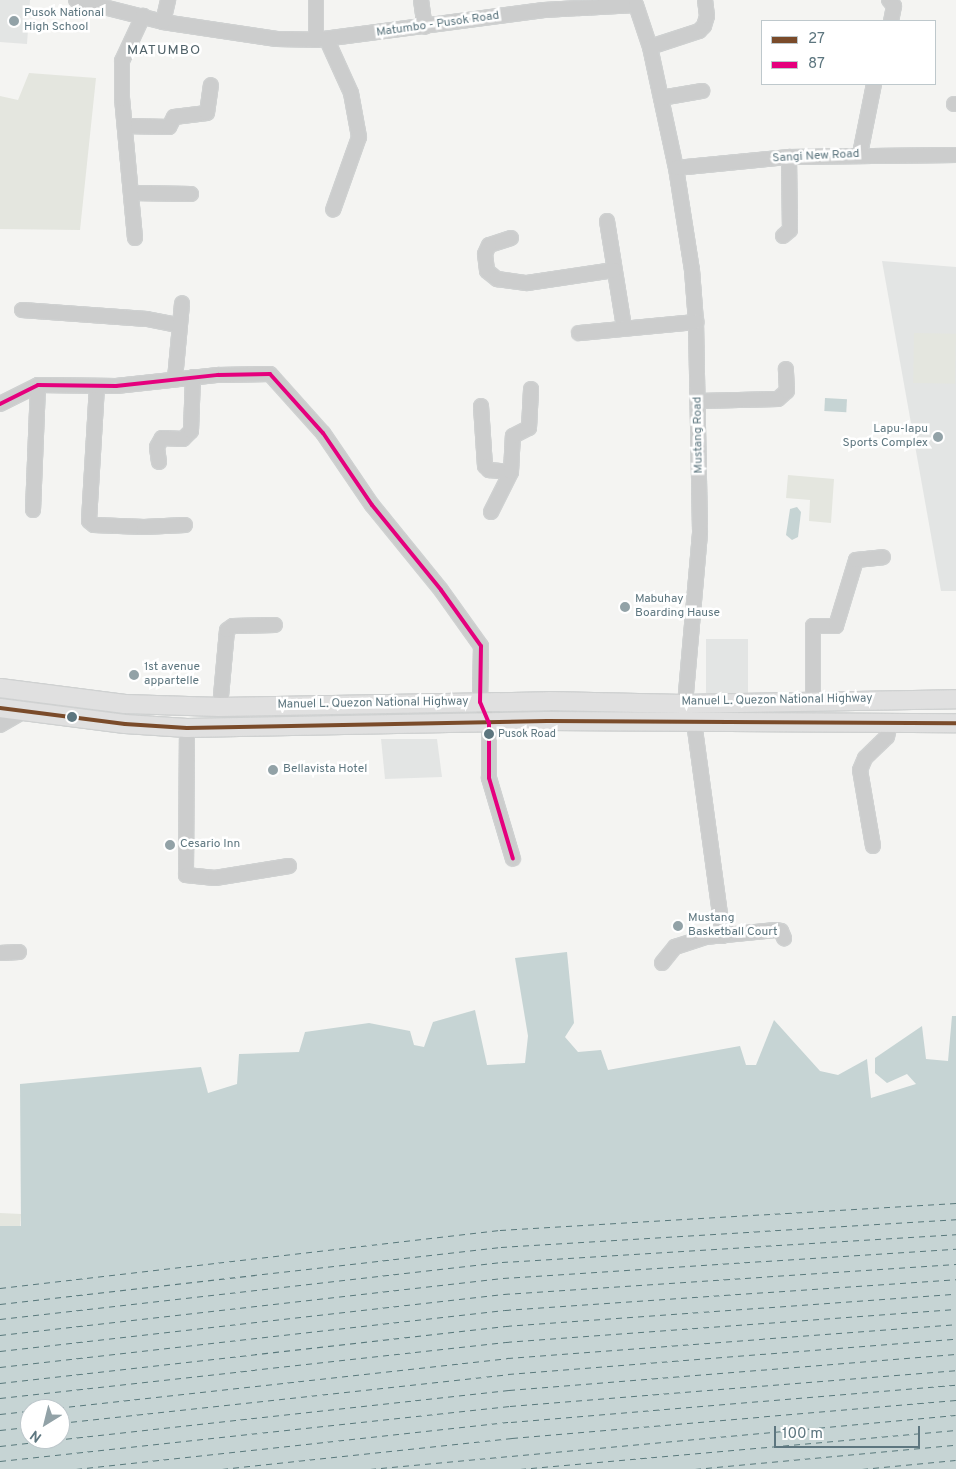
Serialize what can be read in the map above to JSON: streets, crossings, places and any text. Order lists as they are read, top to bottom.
{
  "streets": {
    "main road": ["Manuel L. Quezon National Highway"],
    "street": ["Matumbo - Pusok Road", "Sangi New Road", "Mustang Road"]
  },
  "crossings": [
    ["Matumbo - Pusok Road", "Sangi New Road"],
    ["Matumbo - Pusok Road", "Mustang Road"],
    ["Sangi New Road", "Mustang Road"],
    ["Mustang Road", "Manuel L. Quezon National Highway"]
  ],
  "districts": ["MATUMBO"],
  "places": [
    "Pusok National High School",
    "Lapu-lapu Sports Complex",
    "Mabuhay Boarding Hause",
    "1st avenue appartelle",
    "Pusok Road",
    "Bellavista Hotel",
    "Cesario Inn",
    "Mustang Basketball Court"
  ],
  "lines": ["transit line 87", "transit line 27"],
  "legend": ["27", "87"],
  "scale_bar": "100 m",
  "north": "bottom left"
}
